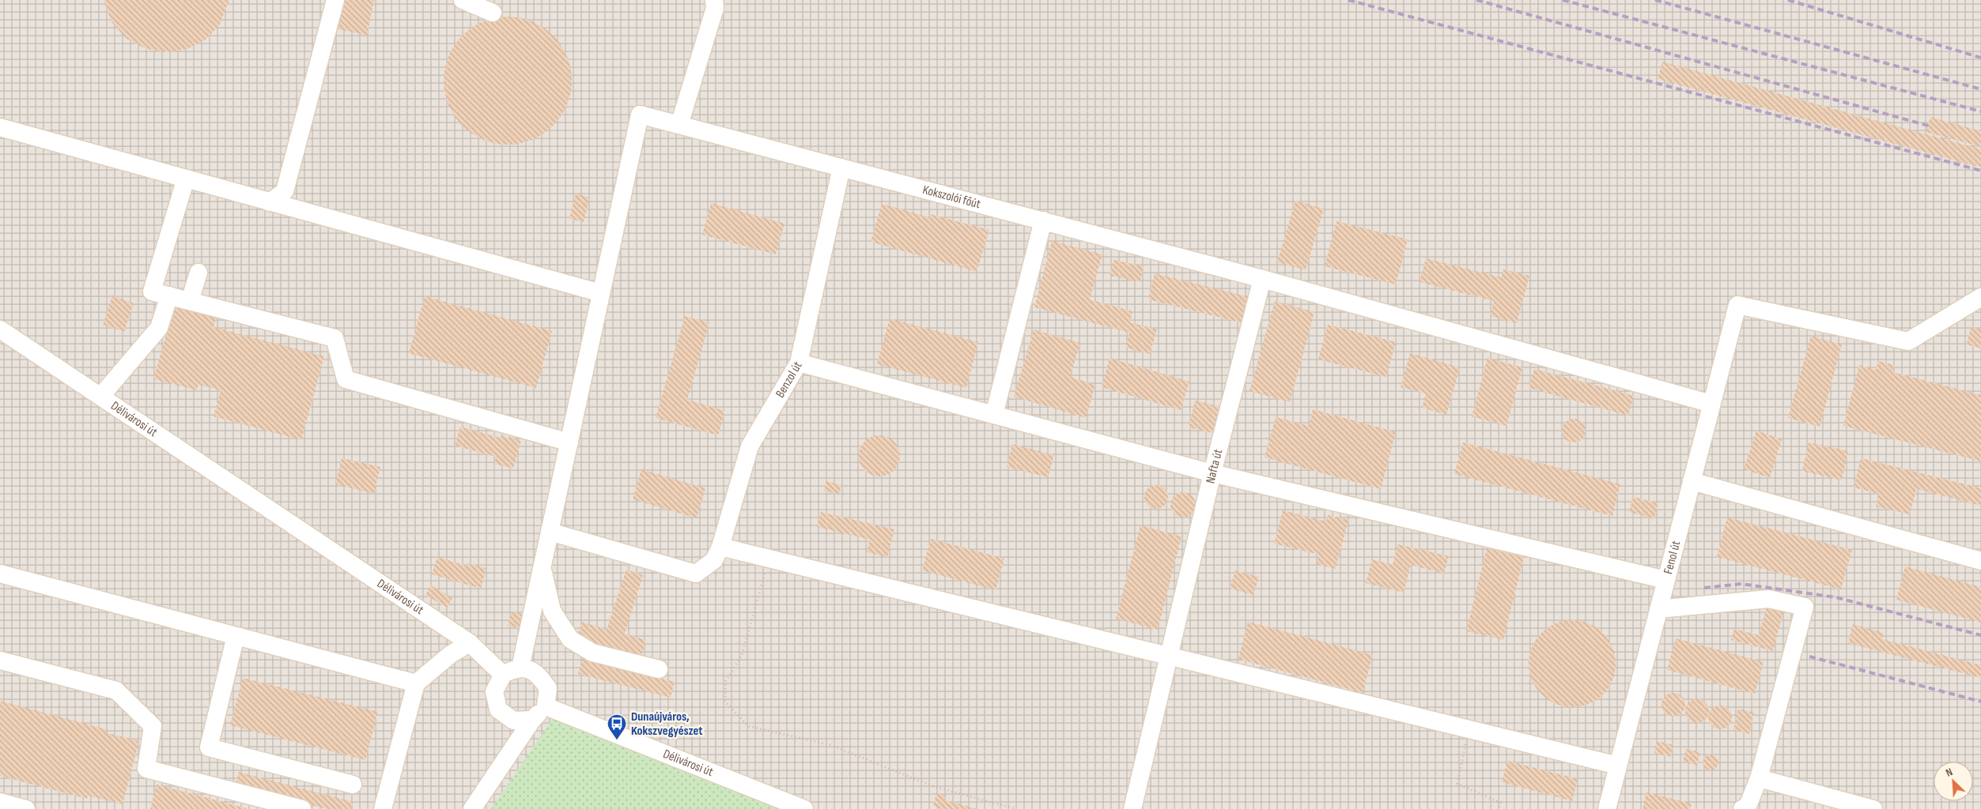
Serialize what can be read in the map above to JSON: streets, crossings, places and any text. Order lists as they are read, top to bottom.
{
  "streets": {
    "street": [
      "Kokszolói főút",
      "Benzol út",
      "Délivárosi út",
      "Nafta út",
      "Fenol út"
    ]
  },
  "crossings": [
    ["Kokszolói főút", "Benzol út"],
    ["Kokszolói főút", "Nafta út"],
    ["Kokszolói főút", "Fenol út"]
  ],
  "places": {
    "bus stop": ["Dunaújváros, Kokszvegyészet"]
  },
  "north": "top left"
}
